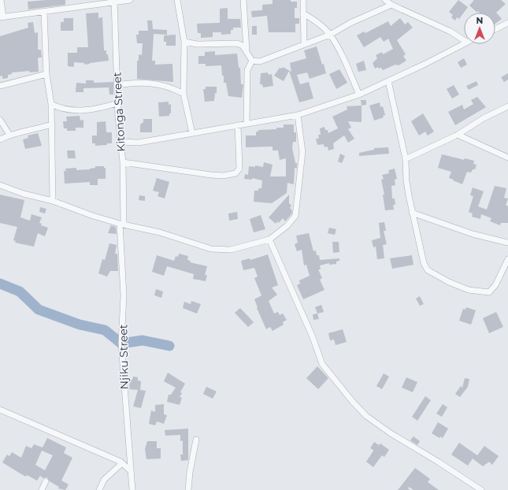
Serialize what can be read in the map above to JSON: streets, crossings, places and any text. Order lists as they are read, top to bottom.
{
  "streets": {
    "street": ["Kitonga Street", "Njiku Street"]
  },
  "crossings": [
    ["Kitonga Street", "Njiku Street"]
  ],
  "north": "top"
}
